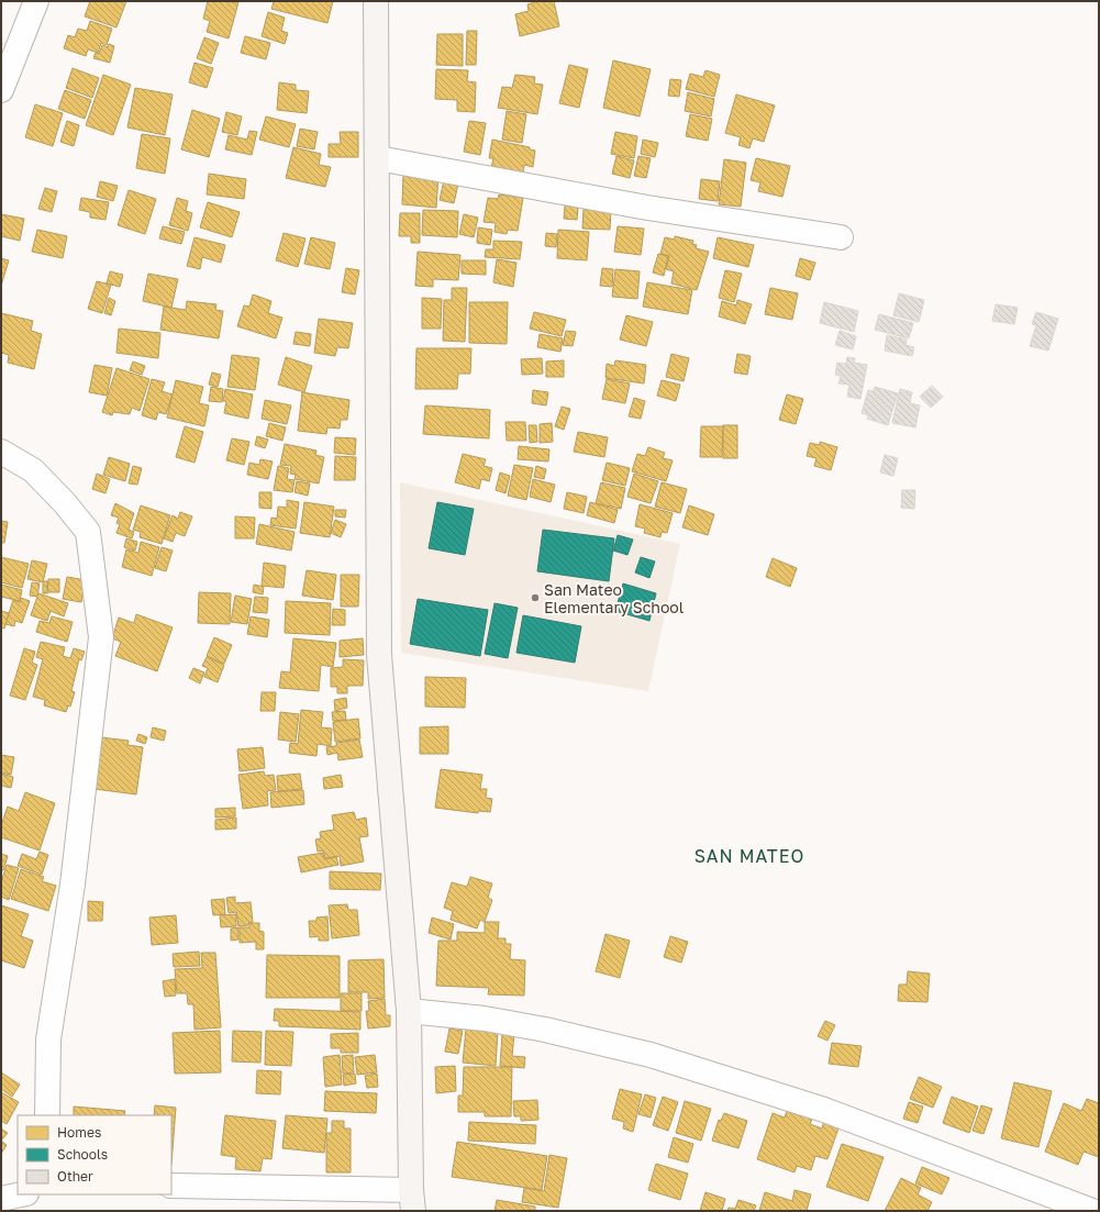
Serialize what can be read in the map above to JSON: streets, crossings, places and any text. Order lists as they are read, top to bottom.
{
  "districts": ["SAN MATEO"],
  "places": ["San Mateo Elementary School"],
  "legend": ["Homes", "Schools", "Other"]
}
